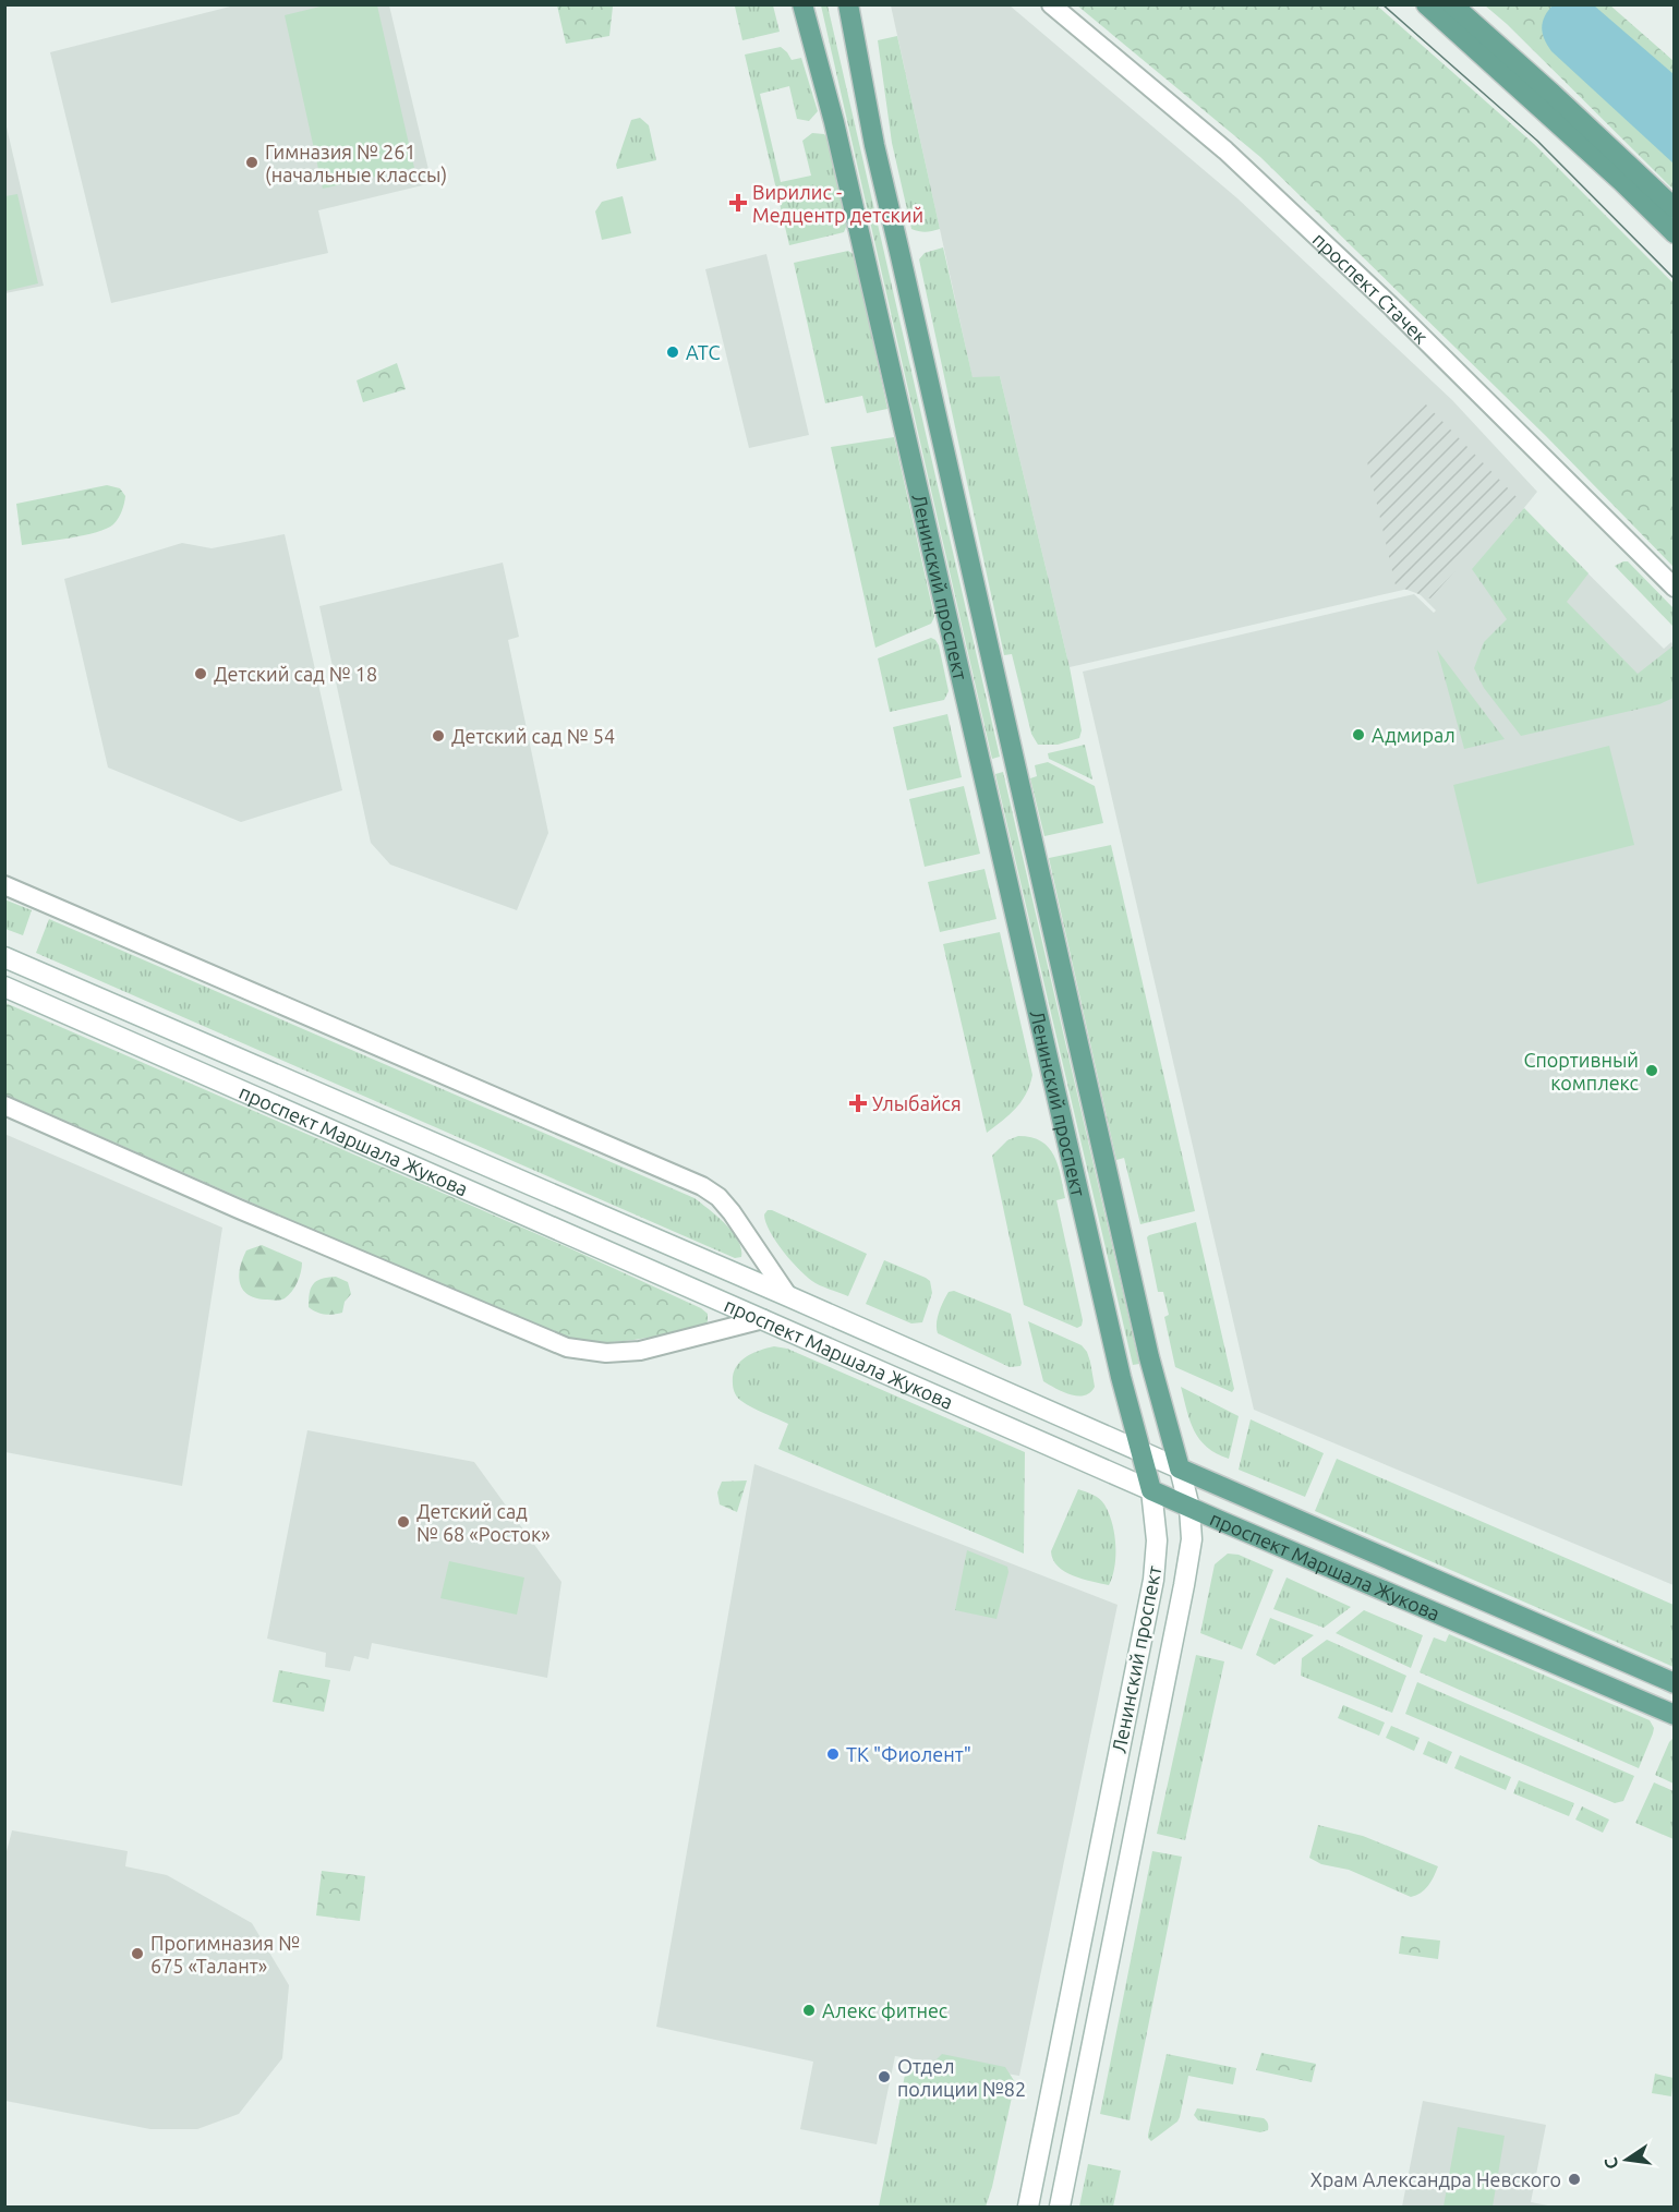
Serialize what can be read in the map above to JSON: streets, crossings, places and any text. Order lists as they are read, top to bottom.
{
  "streets": {
    "main road": ["Ленинский проспект", "проспект Маршала Жукова"],
    "street": ["проспект Стачек"]
  },
  "crossings": [
    ["Ленинский проспект", "проспект Маршала Жукова"]
  ],
  "places": {
    "other": [
      "Гимназия № 261 (начальные классы)",
      "АТС",
      "Детский сад № 18",
      "Адмирал",
      "Детский сад № 54",
      "Спортивный комплекс",
      "Детский сад № 68 «Росток»",
      "ТК \"Фиолент\"",
      "Прогимназия № 675 «Талант»",
      "Алекс фитнес",
      "Отдел полиции №82",
      "Храм Александра Невского"
    ],
    "health": ["Вирилис - Медцентр детский", "Улыбайся"]
  },
  "north": "left"
}
